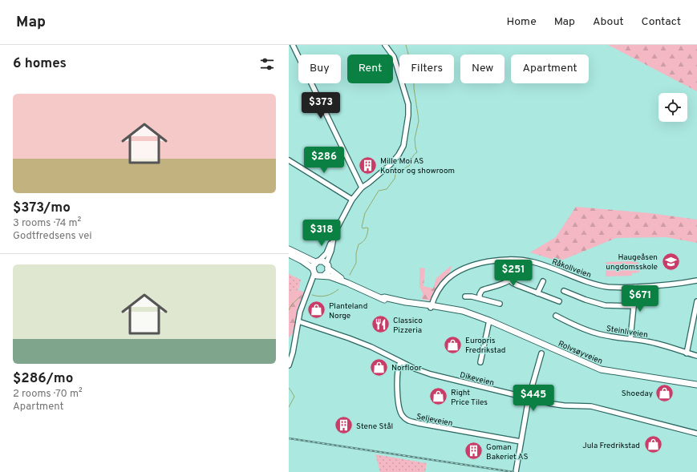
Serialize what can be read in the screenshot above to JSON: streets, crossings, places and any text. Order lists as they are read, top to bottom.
{
  "streets": {
    "main road": ["Rolvsøyveien"],
    "street": [
      "Råkollveien",
      "Steinliveien",
      "Dikeveien",
      "Seljeveien"
    ]
  },
  "crossings": [
    ["Råkollveien", "Rolvsøyveien"],
    ["Dikeveien", "Seljeveien"]
  ],
  "places": {
    "building": ["Mille Moi AS Kontor og showroom", "Stene Stål", "Goman Bakeriet AS"],
    "school or university": ["Haugeåsen ungdomsskole"],
    "shop": [
      "Planteland Norge",
      "Europris Fredrikstad",
      "Norfloor",
      "Shoeday",
      "Right Price Tiles",
      "Jula Fredrikstad"
    ],
    "restaurant": ["Classico Pizzeria"]
  },
  "page": {
    "header": "Map",
    "nav": [
      "Home",
      "Map",
      "About",
      "Contact"
    ],
    "heading": "6 homes",
    "chip": [
      "Buy",
      "Rent",
      "Filters",
      "New",
      "Apartment"
    ],
    "list": [
      {
        "name": "$373/mo",
        "note": "3 rooms · 74 m² · Godtfredsens vei"
      },
      {
        "name": "$286/mo",
        "note": "2 rooms · 70 m² · Apartment"
      }
    ],
    "price": [
      "$373",
      "$286",
      "$318",
      "$251",
      "$671",
      "$445"
    ]
  }
}
